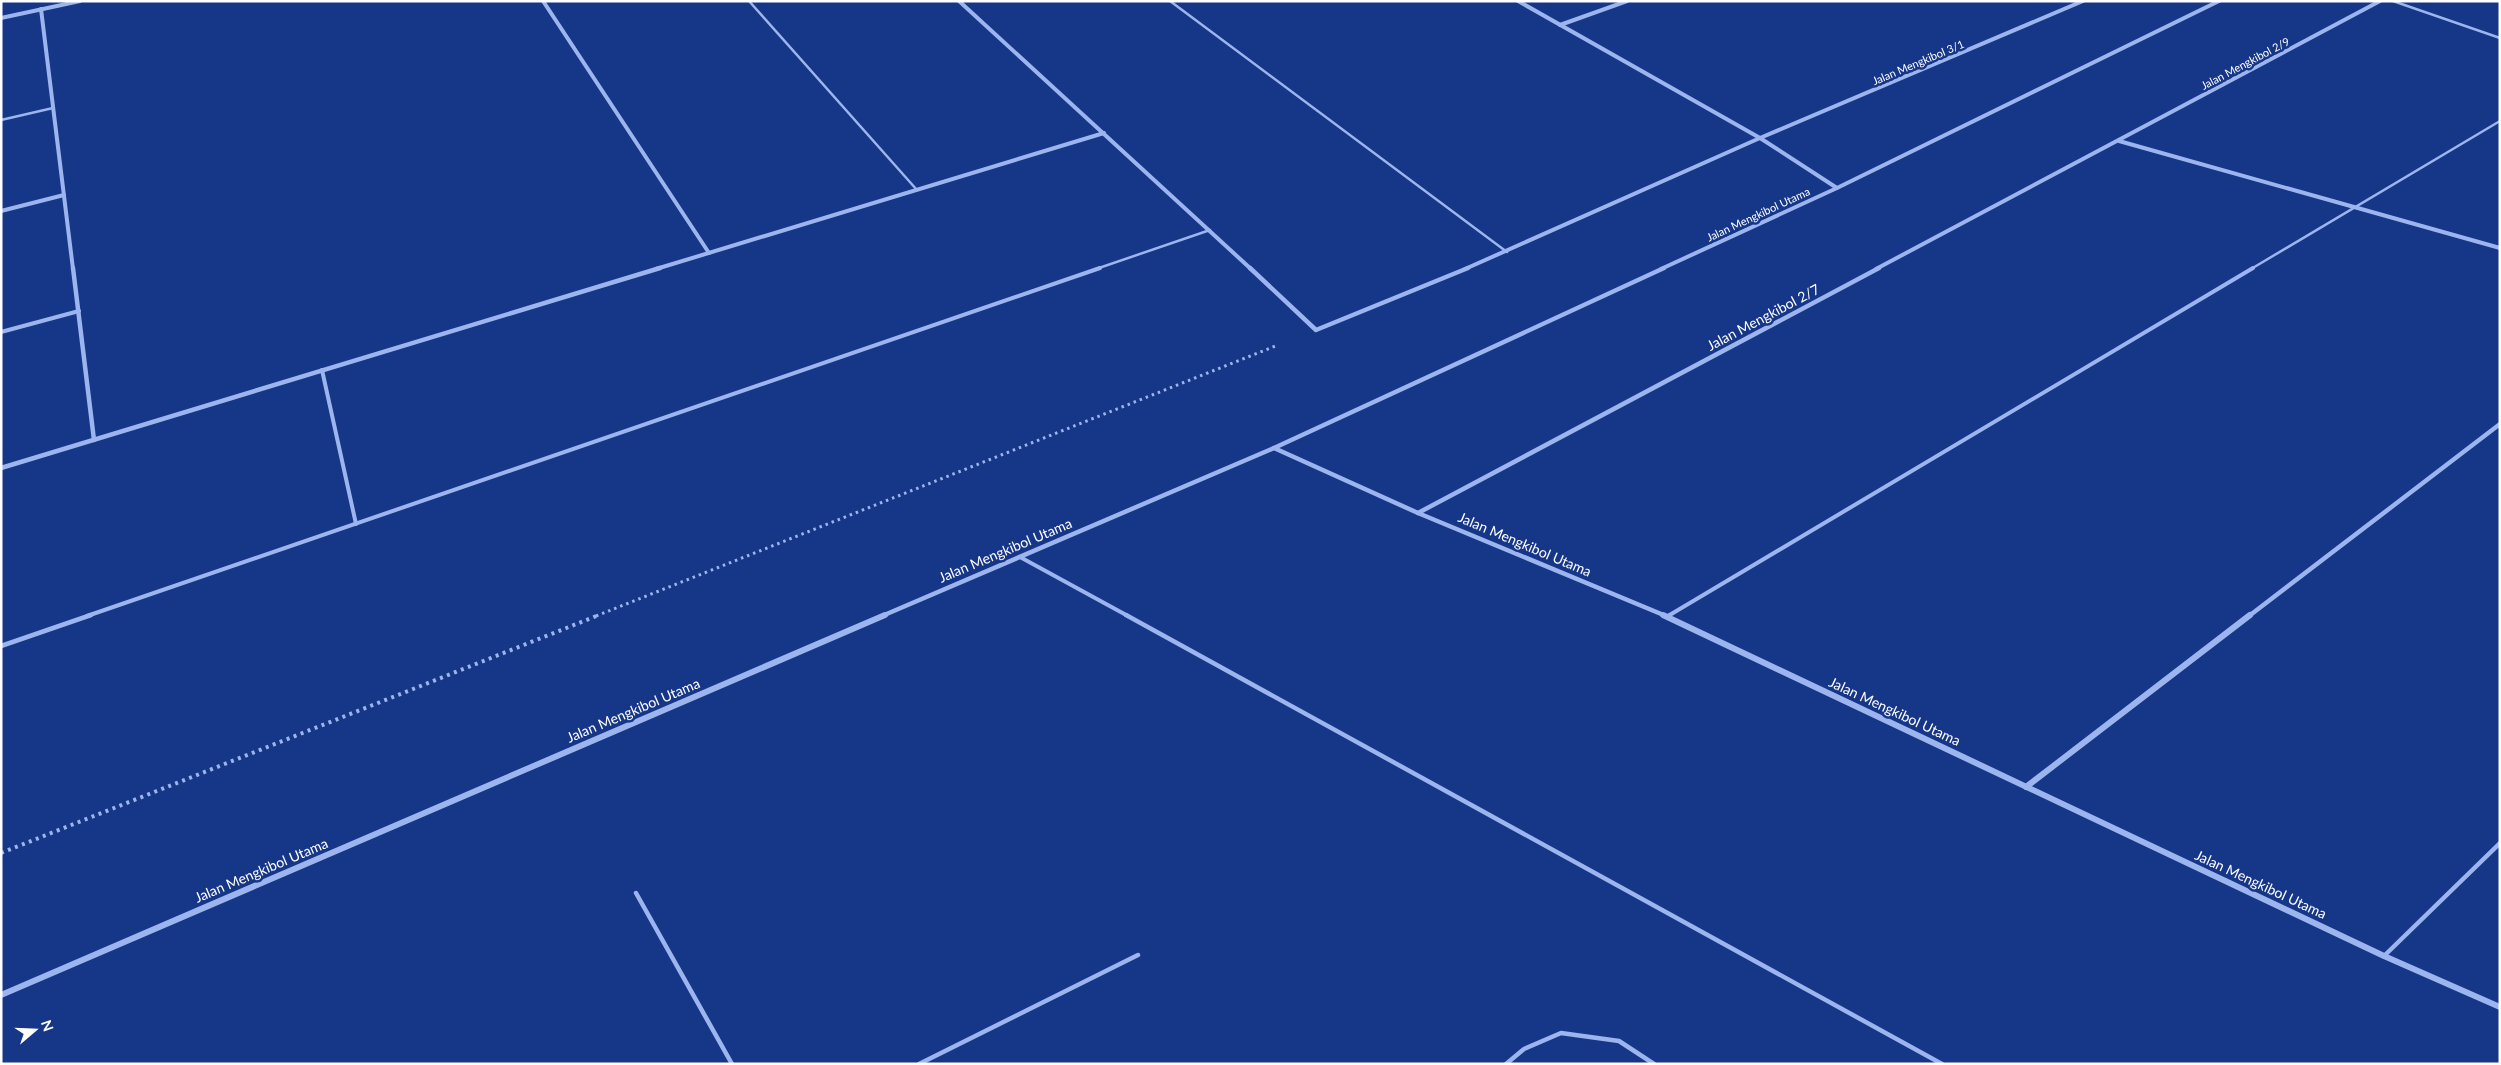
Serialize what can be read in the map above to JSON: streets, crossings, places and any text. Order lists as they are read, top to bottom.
{
  "streets": {
    "street": [
      "Jalan Mengkibol 3/1",
      "Jalan Mengkibol 2/9",
      "Jalan Mengkibol Utama",
      "Jalan Mengkibol 2/7"
    ]
  },
  "crossings": [
    ["Jalan Mengkibol 2/9", "Jalan Mengkibol 2/7"],
    ["Jalan Mengkibol Utama", "Jalan Mengkibol 2/7"]
  ],
  "north": "right"
}
